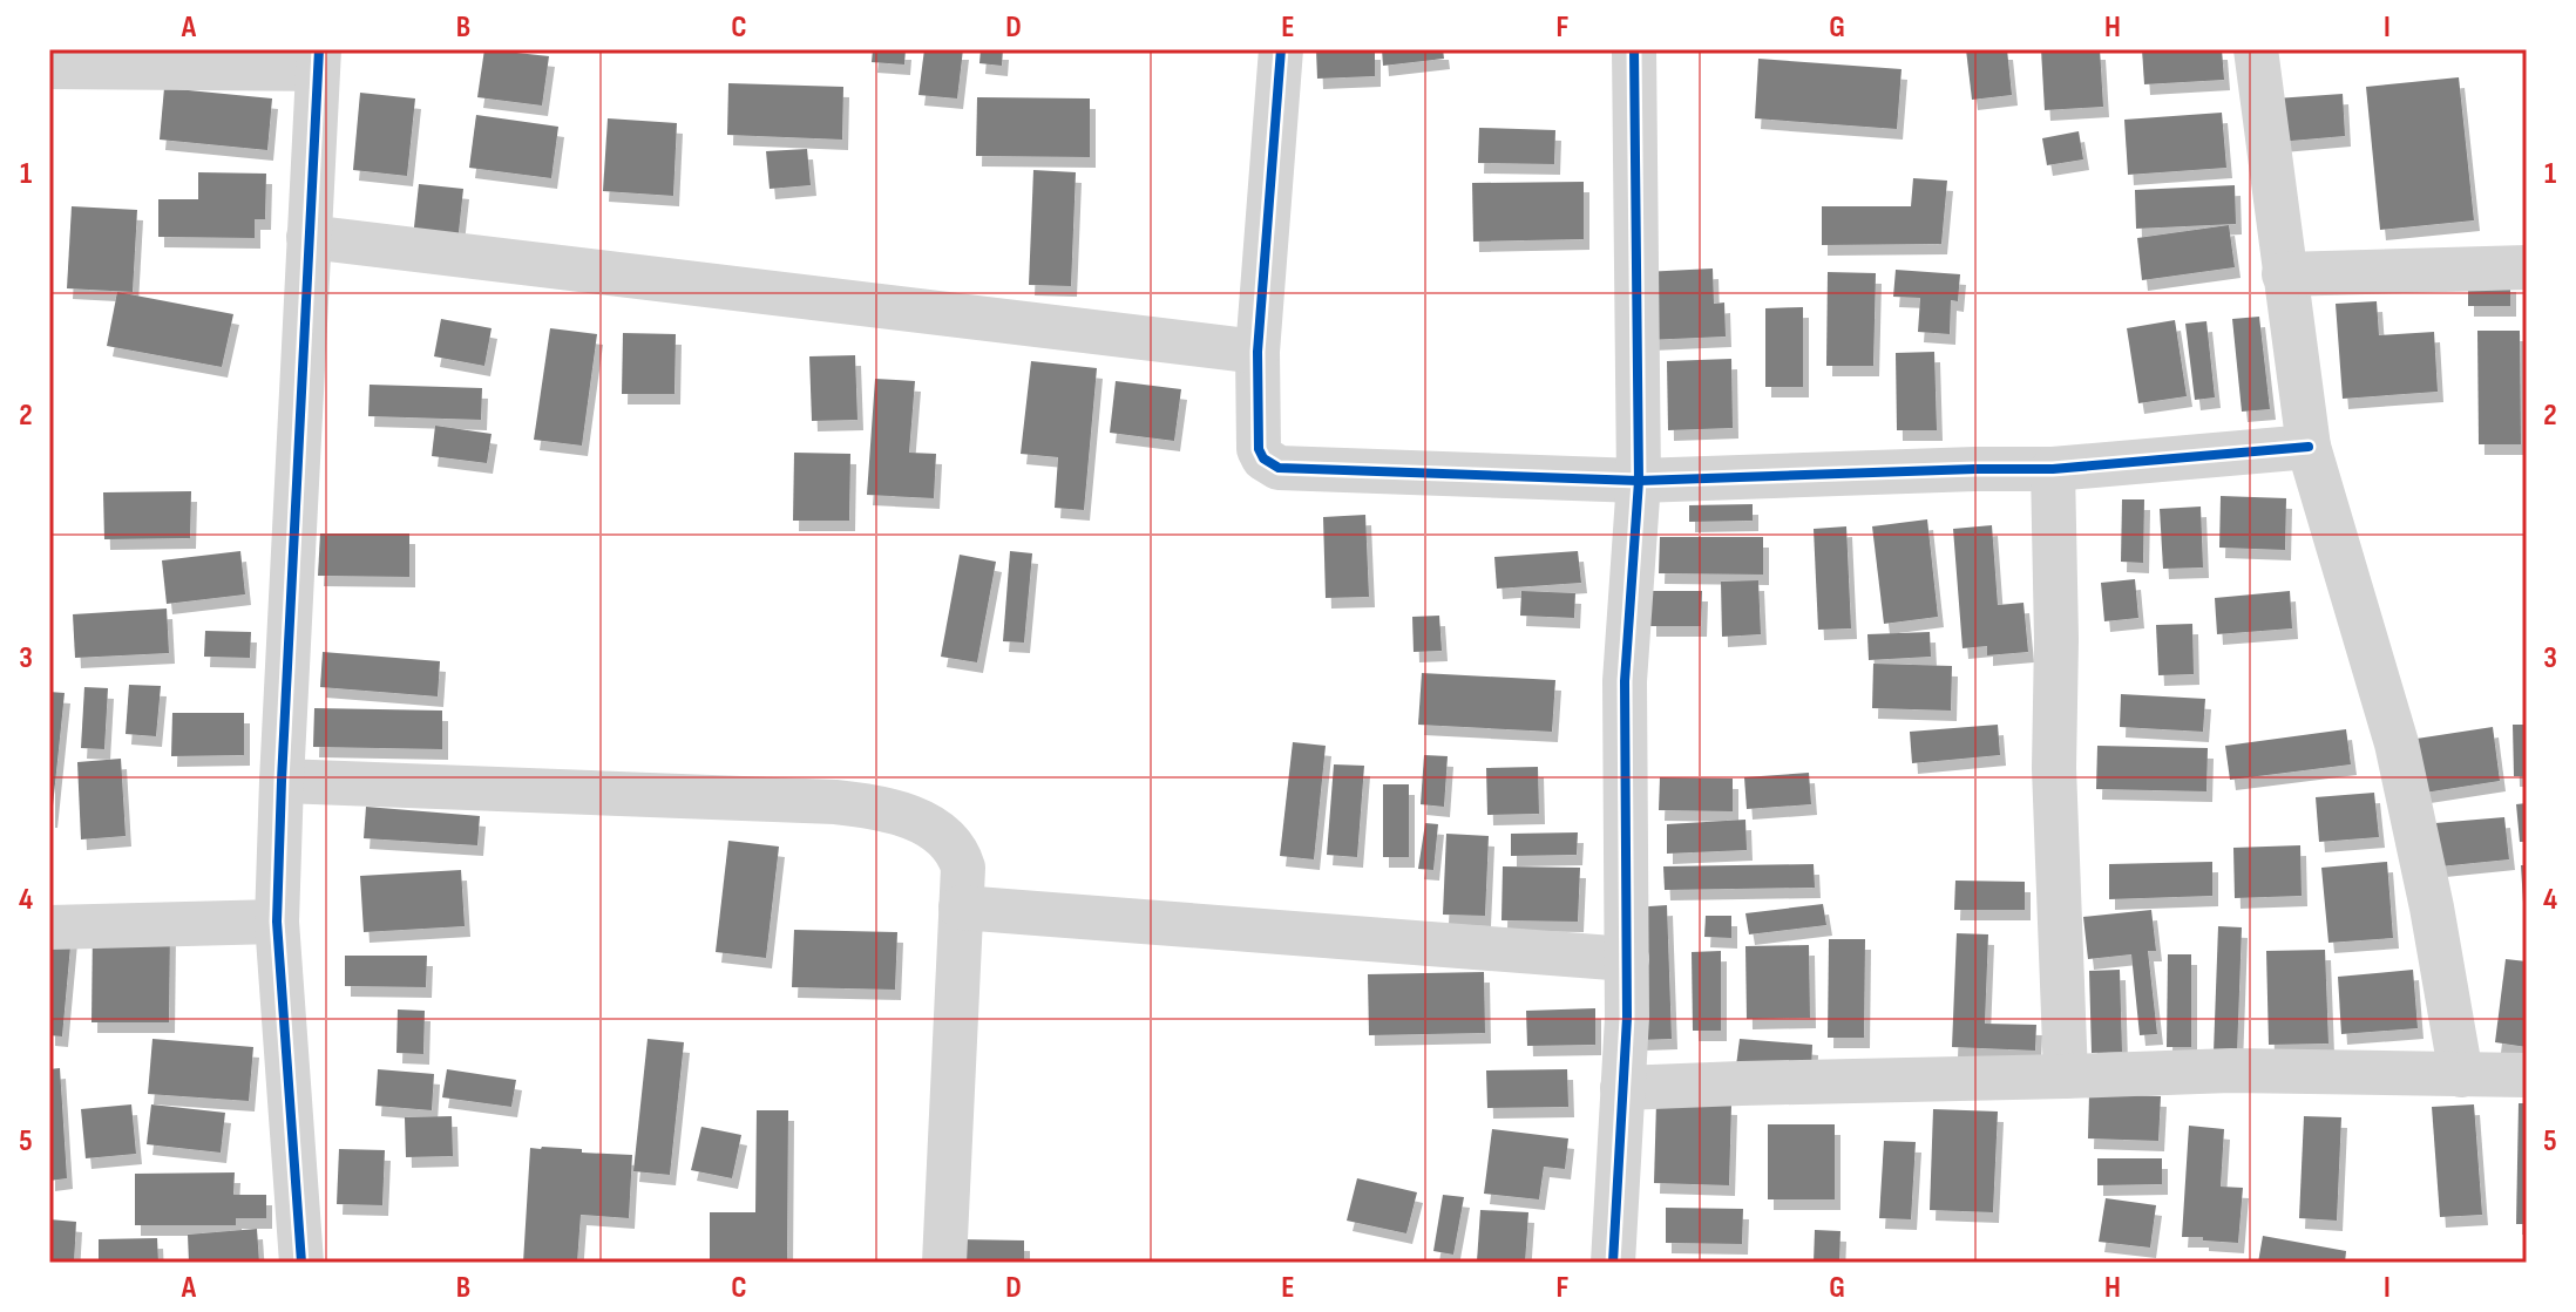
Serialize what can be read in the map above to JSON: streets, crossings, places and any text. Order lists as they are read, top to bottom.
{
  "grid": {
    "columns": [
      "A",
      "B",
      "C",
      "D",
      "E",
      "F",
      "G",
      "H",
      "I"
    ],
    "rows": [
      "1",
      "2",
      "3",
      "4",
      "5"
    ]
  }
}
